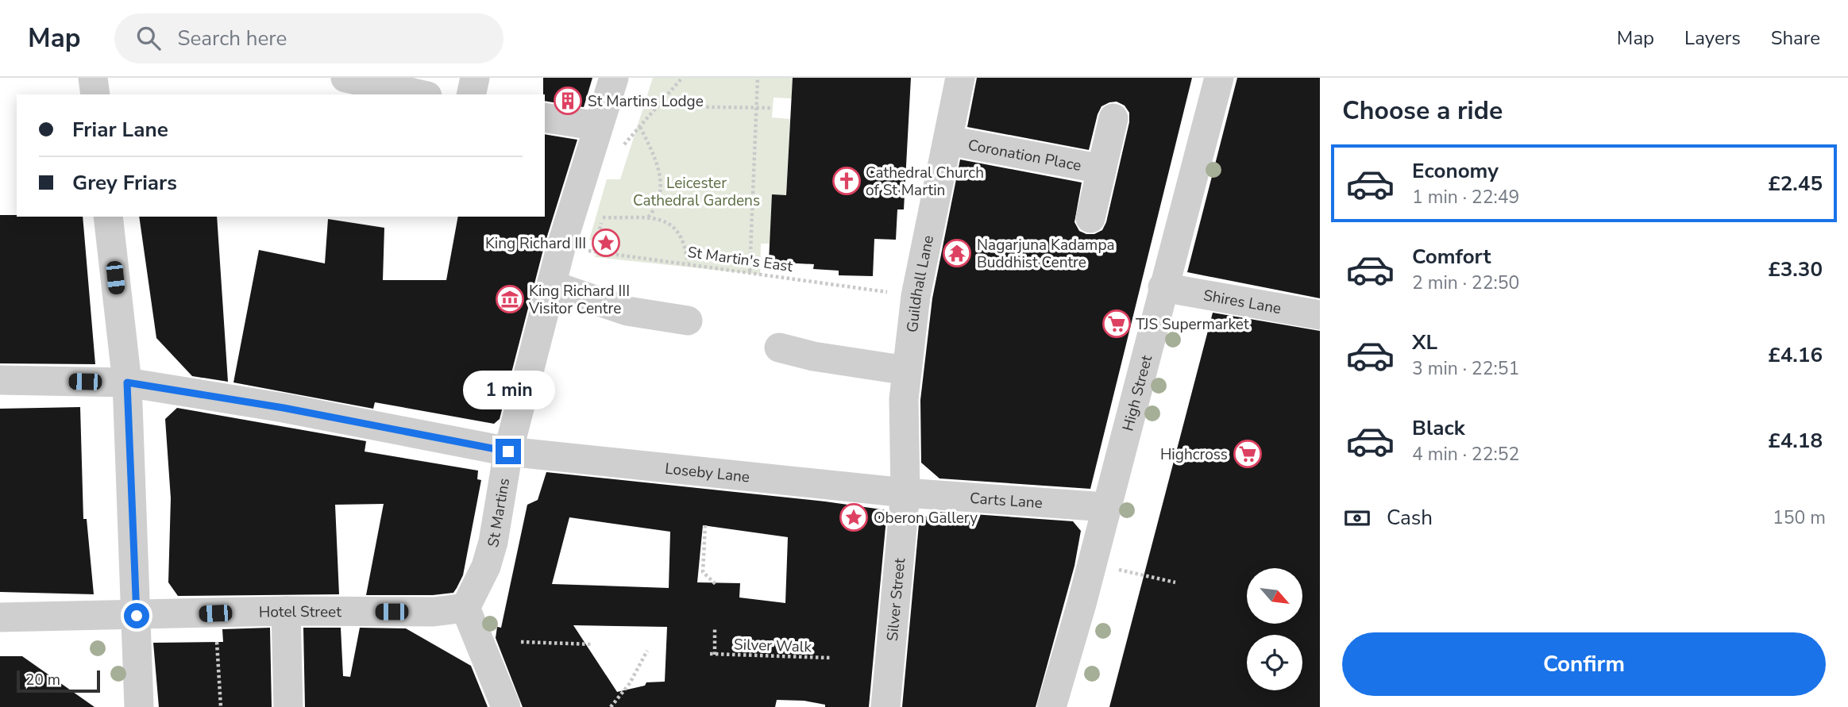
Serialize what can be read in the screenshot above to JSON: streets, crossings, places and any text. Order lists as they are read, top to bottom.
{
  "streets": {
    "street": [
      "Coronation Place",
      "Guildhall Lane",
      "Shires Lane",
      "High Street",
      "Loseby Lane",
      "Carts Lane",
      "St Martins",
      "Silver Street",
      "Hotel Street"
    ],
    "path": ["St Martin's East", "Silver Walk"]
  },
  "crossings": [
    ["Coronation Place", "Guildhall Lane"],
    ["St Martin's East", "Guildhall Lane"],
    ["St Martin's East", "St Martins"],
    ["Guildhall Lane", "Loseby Lane"],
    ["Guildhall Lane", "Carts Lane"],
    ["Guildhall Lane", "Silver Street"],
    ["Shires Lane", "High Street"],
    ["High Street", "Carts Lane"],
    ["Loseby Lane", "Carts Lane"],
    ["Loseby Lane", "St Martins"],
    ["Loseby Lane", "Silver Street"],
    ["Carts Lane", "Silver Street"],
    ["St Martins", "Hotel Street"]
  ],
  "parks": ["Leicester Cathedral Gardens"],
  "places": {
    "building": ["St Martins Lodge"],
    "church": ["Cathedral Church of St Martin"],
    "place": ["King Richard III", "Oberon Gallery"],
    "temple": ["Nagarjuna Kadampa Buddhist Centre"],
    "museum": ["King Richard III Visitor Centre"],
    "supermarket": ["TJS Supermarket", "Highcross"]
  },
  "scale_bar": "20 m",
  "north": "bottom right",
  "page": {
    "header": "Map",
    "search": "Search here",
    "nav": ["Map", "Layers", "Share"],
    "heading": "Choose a ride",
    "banner": ["Friar Lane", "Grey Friars"],
    "list": [
      {
        "name": "Economy",
        "note": "1 min · 22:49",
        "value": "£2.45"
      },
      {
        "name": "Comfort",
        "note": "2 min · 22:50",
        "value": "£3.30"
      },
      {
        "name": "XL",
        "note": "3 min · 22:51",
        "value": "£4.16"
      },
      {
        "name": "Black",
        "note": "4 min · 22:52",
        "value": "£4.18"
      }
    ],
    "bubble": "1 min",
    "pay": ["Cash", "150 m"],
    "buttons": "Confirm",
    "scale": "20 m"
  }
}
